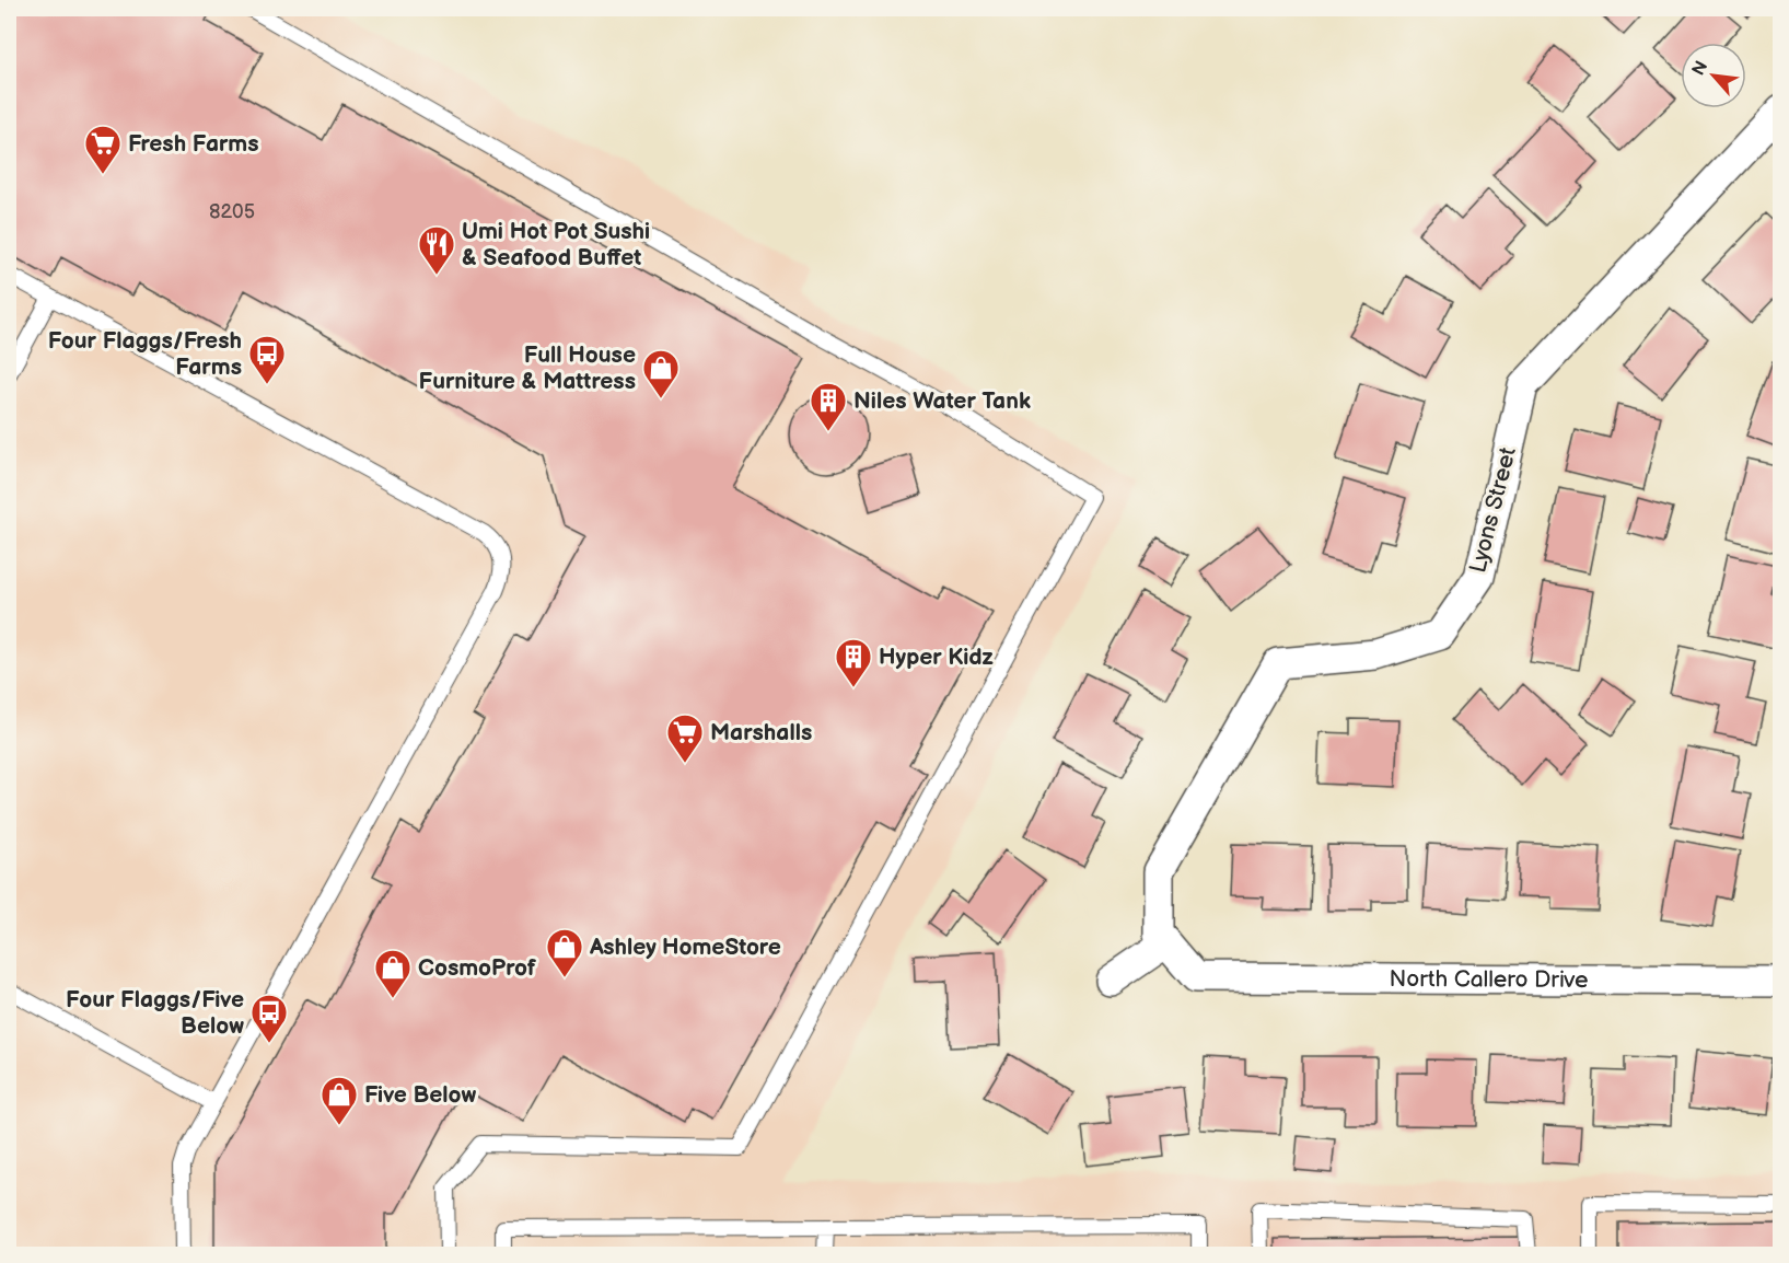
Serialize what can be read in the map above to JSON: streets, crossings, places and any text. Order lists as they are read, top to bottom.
{
  "streets": {
    "street": ["Lyons Street", "North Callero Drive"]
  },
  "crossings": [
    ["Lyons Street", "North Callero Drive"]
  ],
  "places": {
    "supermarket": ["Fresh Farms", "Marshalls"],
    "restaurant": ["Umi Hot Pot Sushi & Seafood Buffet"],
    "bus stop": ["Four Flaggs/Fresh Farms", "Four Flaggs/Five Below"],
    "shop": [
      "Full House Furniture & Mattress",
      "Ashley HomeStore",
      "CosmoProf",
      "Five Below"
    ],
    "building": ["Niles Water Tank", "Hyper Kidz"]
  },
  "house_numbers": ["8205"],
  "north": "top left"
}
